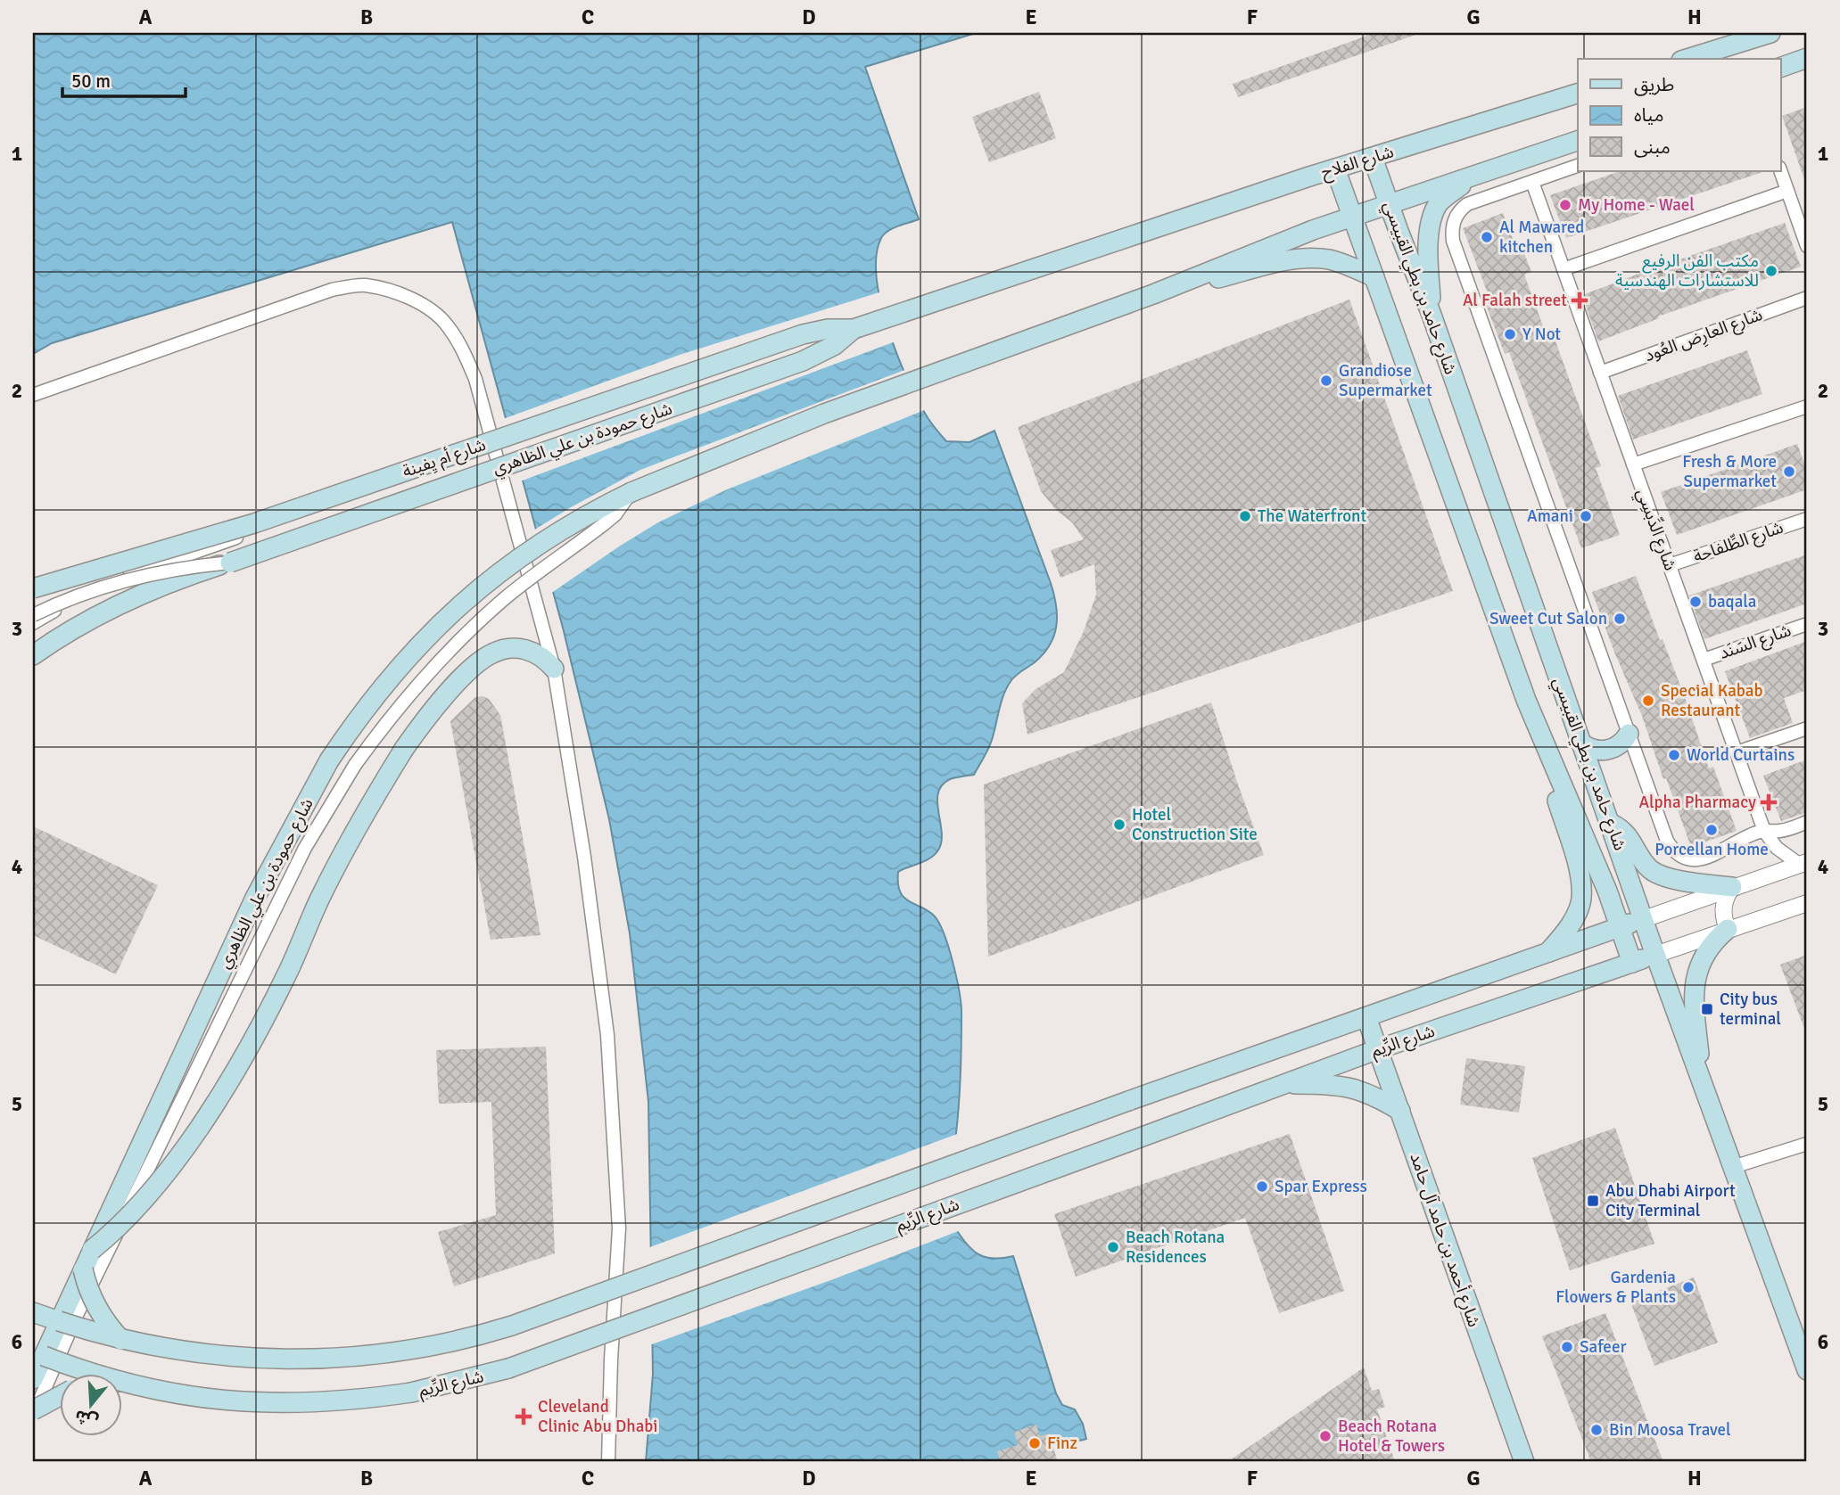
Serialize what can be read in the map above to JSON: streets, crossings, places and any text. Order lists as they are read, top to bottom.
{
  "streets": {
    "main road": [
      "شارع الفلاح",
      "شارع حامد بن بطي القبيسي",
      "شارع حمودة بن علي الظاهري",
      "شارع أم يِفينة",
      "شارع الرِّيم",
      "شارع أحمد بن حامد آل حامد"
    ],
    "street": [
      "شارع العارِض العُود",
      "شارع الدِّبسِي",
      "شارع الطِّلفاحة",
      "شارع السَنَد"
    ]
  },
  "crossings": [
    ["شارع الفلاح", "شارع حامد بن بطي القبيسي"],
    ["شارع الفلاح", "شارع حمودة بن علي الظاهري"],
    ["شارع حامد بن بطي القبيسي", "شارع الرِّيم"],
    ["شارع العارِض العُود", "شارع الدِّبسِي"],
    ["شارع حمودة بن علي الظاهري", "شارع أم يِفينة"],
    ["شارع حمودة بن علي الظاهري", "شارع الرِّيم"],
    ["شارع الدِّبسِي", "شارع الطِّلفاحة"],
    ["شارع الدِّبسِي", "شارع السَنَد"],
    ["شارع الدِّبسِي", "شارع الرِّيم"],
    ["شارع الرِّيم", "شارع أحمد بن حامد آل حامد"]
  ],
  "places": {
    "other": [
      "My Home - Wael",
      "Al Mawared kitchen",
      "مكتب الفن الرفيع للاستشارات الهندسية",
      "Y Not",
      "Grandiose Supermarket",
      "Fresh & More Supermarket",
      "The Waterfront",
      "Amani",
      "baqala",
      "Sweet Cut Salon",
      "Special Kabab Restaurant",
      "World Curtains",
      "Hotel Construction Site",
      "Porcellan Home",
      "Spar Express",
      "Beach Rotana Residences",
      "Gardenia Flowers & Plants",
      "Safeer",
      "Bin Moosa Travel",
      "Beach Rotana Hotel & Towers",
      "Finz"
    ],
    "health": ["Al Falah street", "Alpha Pharmacy", "Cleveland Clinic Abu Dhabi"],
    "transit": ["City bus terminal", "Abu Dhabi Airport City Terminal"]
  },
  "legend": ["طريق", "مياه", "مبنى"],
  "scale_bar": "50 m",
  "north": "bottom",
  "grid": {
    "columns": [
      "A",
      "B",
      "C",
      "D",
      "E",
      "F",
      "G",
      "H"
    ],
    "rows": [
      "1",
      "2",
      "3",
      "4",
      "5",
      "6"
    ]
  }
}
